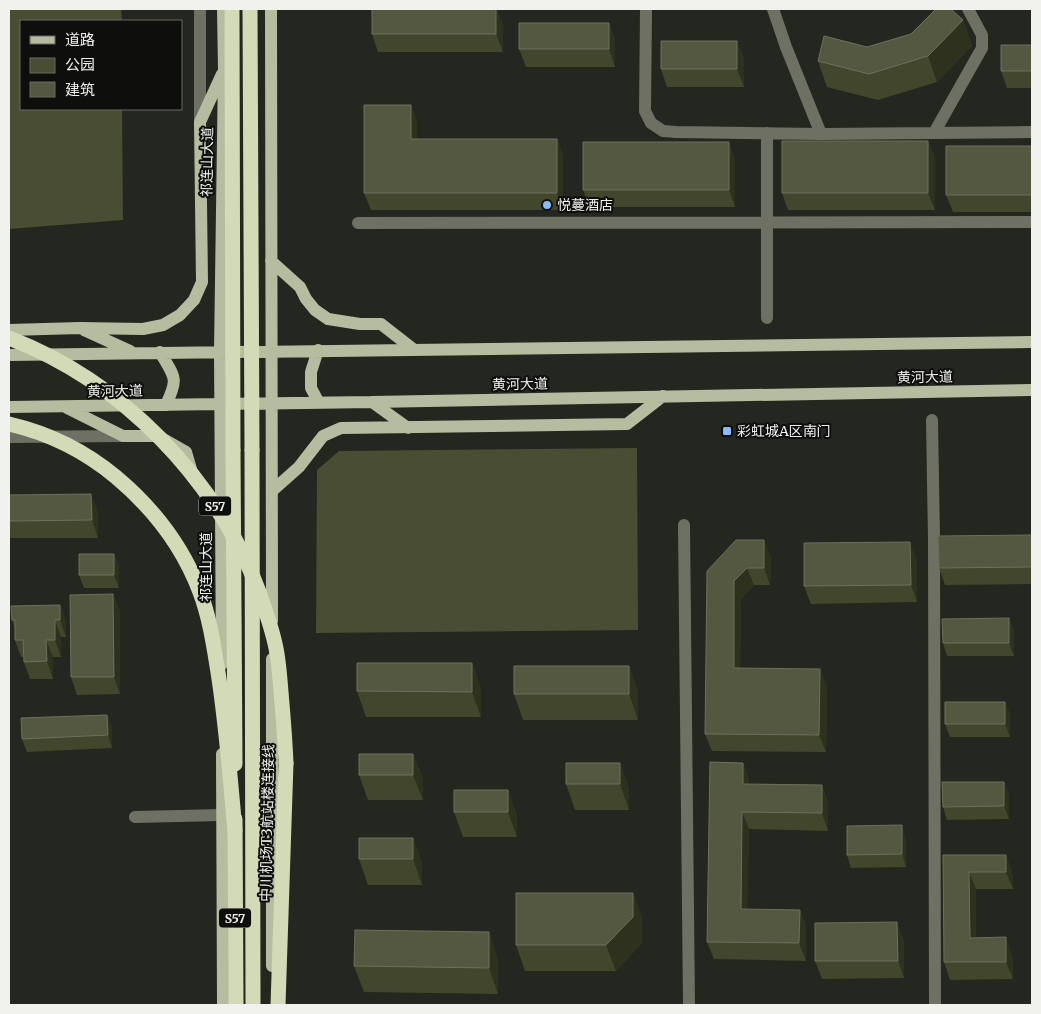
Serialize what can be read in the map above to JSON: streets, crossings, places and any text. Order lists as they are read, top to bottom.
{
  "streets": {
    "highway": ["S57", "中川机场T3航站楼连接线"],
    "main road": ["祁连山大道", "黄河大道"]
  },
  "crossings": [
    ["祁连山大道", "黄河大道"]
  ],
  "places": {
    "other": ["悦蔓酒店"],
    "transit": ["彩虹城A区南门"]
  },
  "legend": ["道路", "公园", "建筑"]
}
